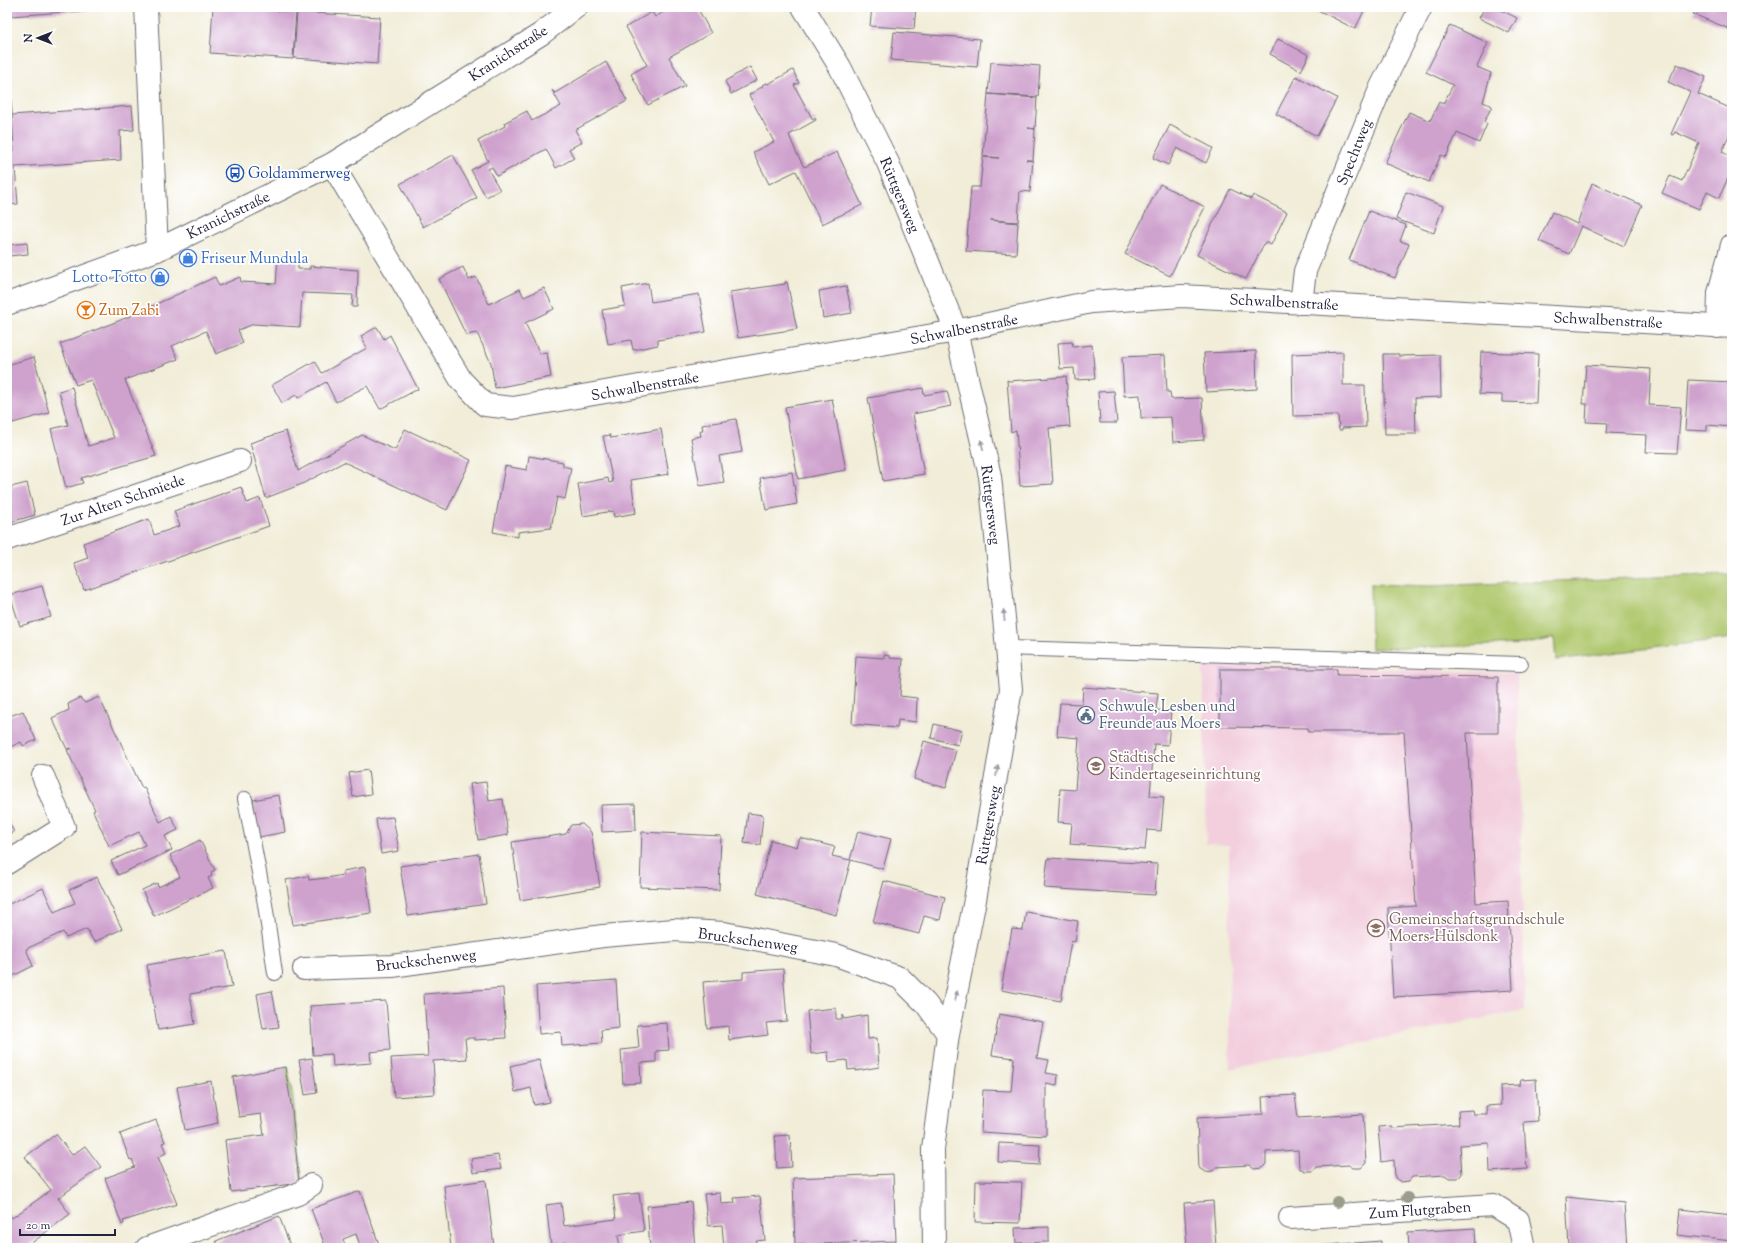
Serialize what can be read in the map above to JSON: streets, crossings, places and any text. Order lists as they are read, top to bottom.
{
  "streets": {
    "street": [
      "Kranichstraße",
      "Spechtweg",
      "Rüttgersweg",
      "Schwalbenstraße",
      "Zur Alten Schmiede",
      "Bruckschenweg",
      "Zum Flutgraben"
    ]
  },
  "crossings": [
    ["Kranichstraße", "Schwalbenstraße"],
    ["Spechtweg", "Schwalbenstraße"],
    ["Rüttgersweg", "Schwalbenstraße"],
    ["Rüttgersweg", "Bruckschenweg"]
  ],
  "one_way": ["Rüttgersweg"],
  "places": {
    "bus stop": ["Goldammerweg"],
    "shop": ["Friseur Mundula", "Lotto Totto"],
    "bar": ["Zum Zabi"],
    "public building": ["Schwule, Lesben und Freunde aus Moers"],
    "school or university": ["Städtische Kindertageseinrichtung", "Gemeinschaftsgrundschule Moers-Hülsdonk"]
  },
  "scale_bar": "20 m",
  "north": "left"
}
